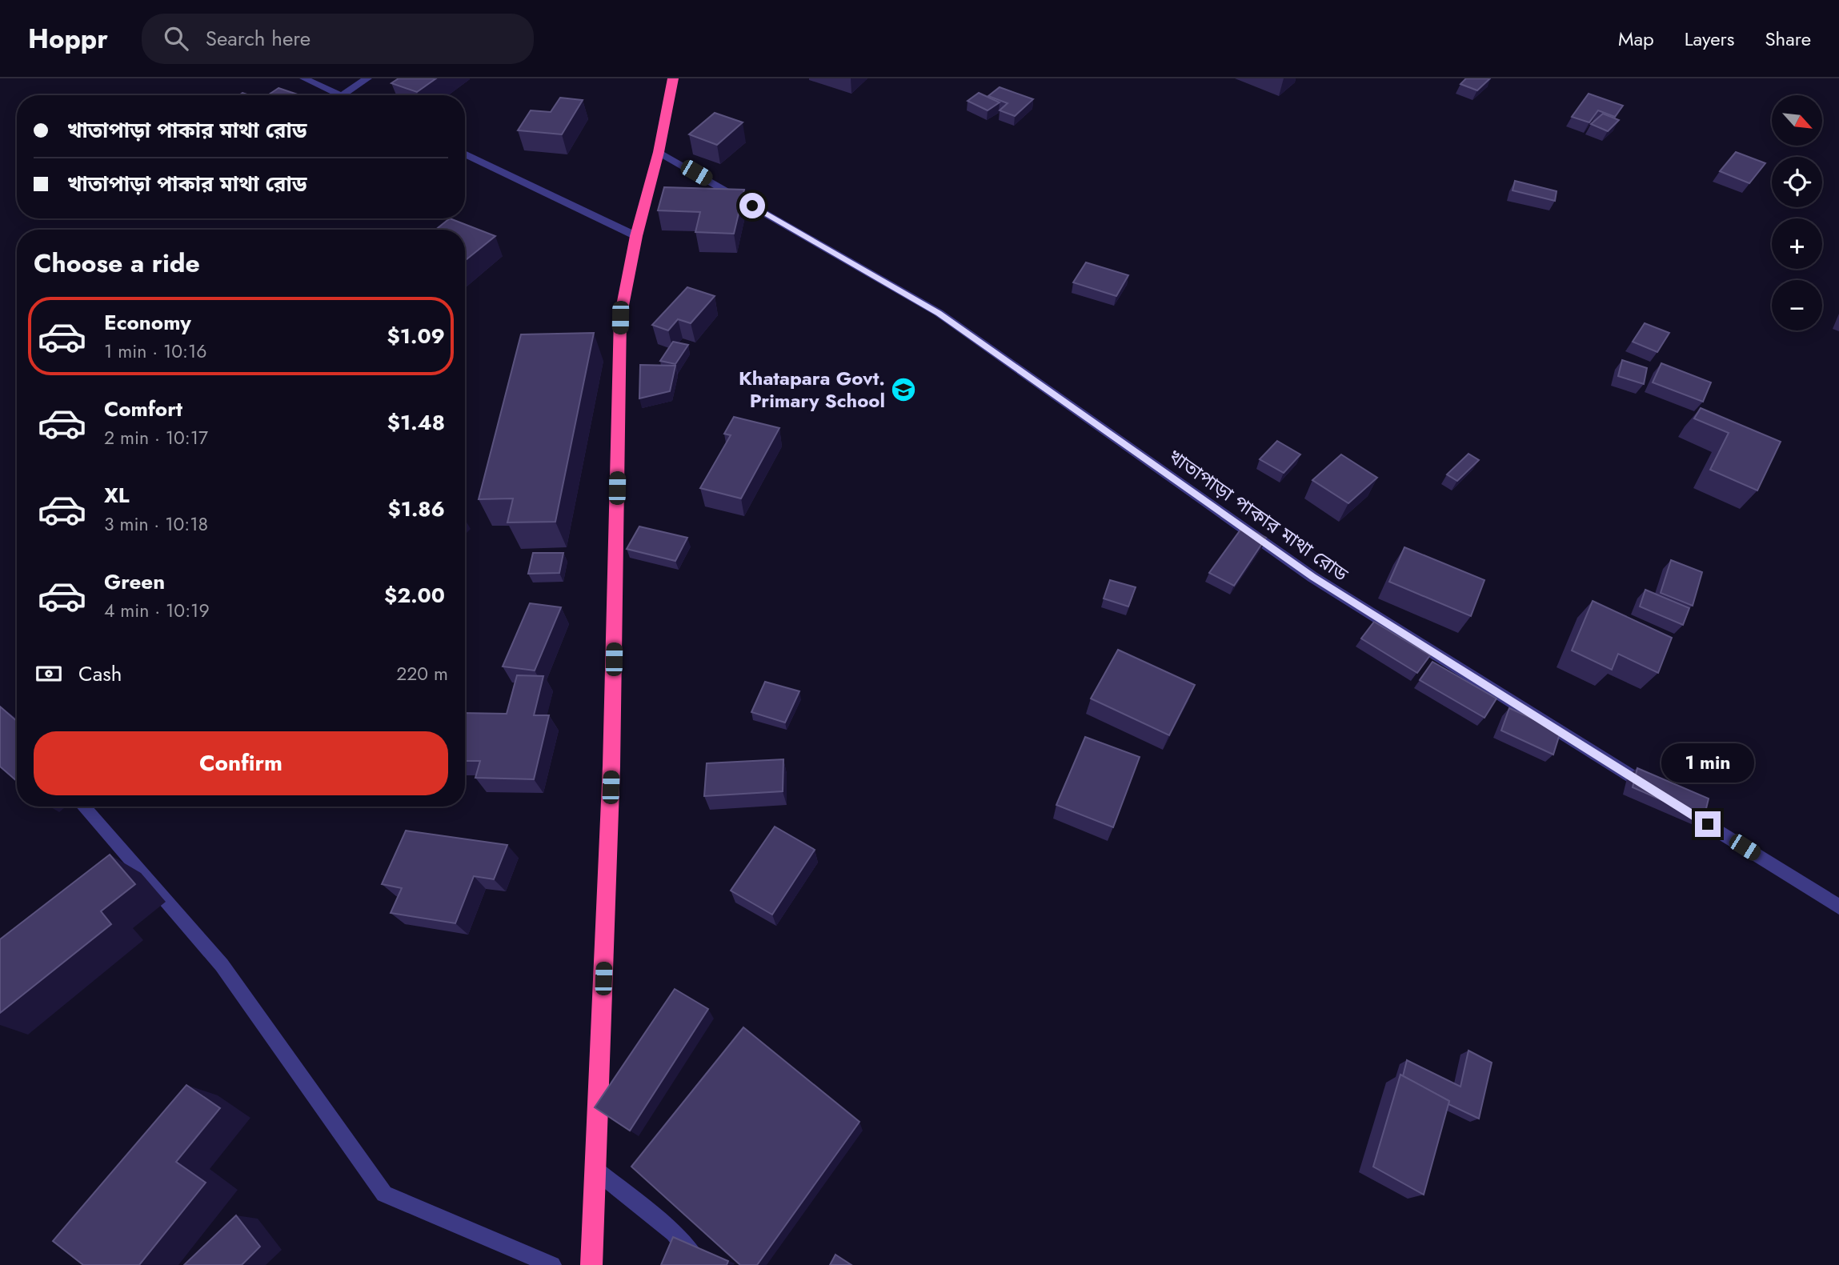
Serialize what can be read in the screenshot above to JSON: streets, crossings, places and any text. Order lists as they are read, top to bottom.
{
  "streets": {
    "street": ["খাতাপাড়া পাকার মাথা রোড"]
  },
  "places": {
    "school or university": ["Khatapara Govt. Primary School"]
  },
  "north": "bottom right",
  "page": {
    "header": "Hoppr",
    "search": "Search here",
    "nav": ["Map", "Layers", "Share"],
    "map_buttons": ["+", "−"],
    "banner": ["খাতাপাড়া পাকার মাথা রোড", "খাতাপাড়া পাকার মাথা রোড"],
    "heading": "Choose a ride",
    "list": [
      {
        "name": "Economy",
        "note": "1 min · 10:16",
        "value": "$1.09"
      },
      {
        "name": "Comfort",
        "note": "2 min · 10:17",
        "value": "$1.48"
      },
      {
        "name": "XL",
        "note": "3 min · 10:18",
        "value": "$1.86"
      },
      {
        "name": "Green",
        "note": "4 min · 10:19",
        "value": "$2.00"
      }
    ],
    "pay": ["Cash", "220 m"],
    "buttons": "Confirm",
    "bubble": "1 min"
  }
}
